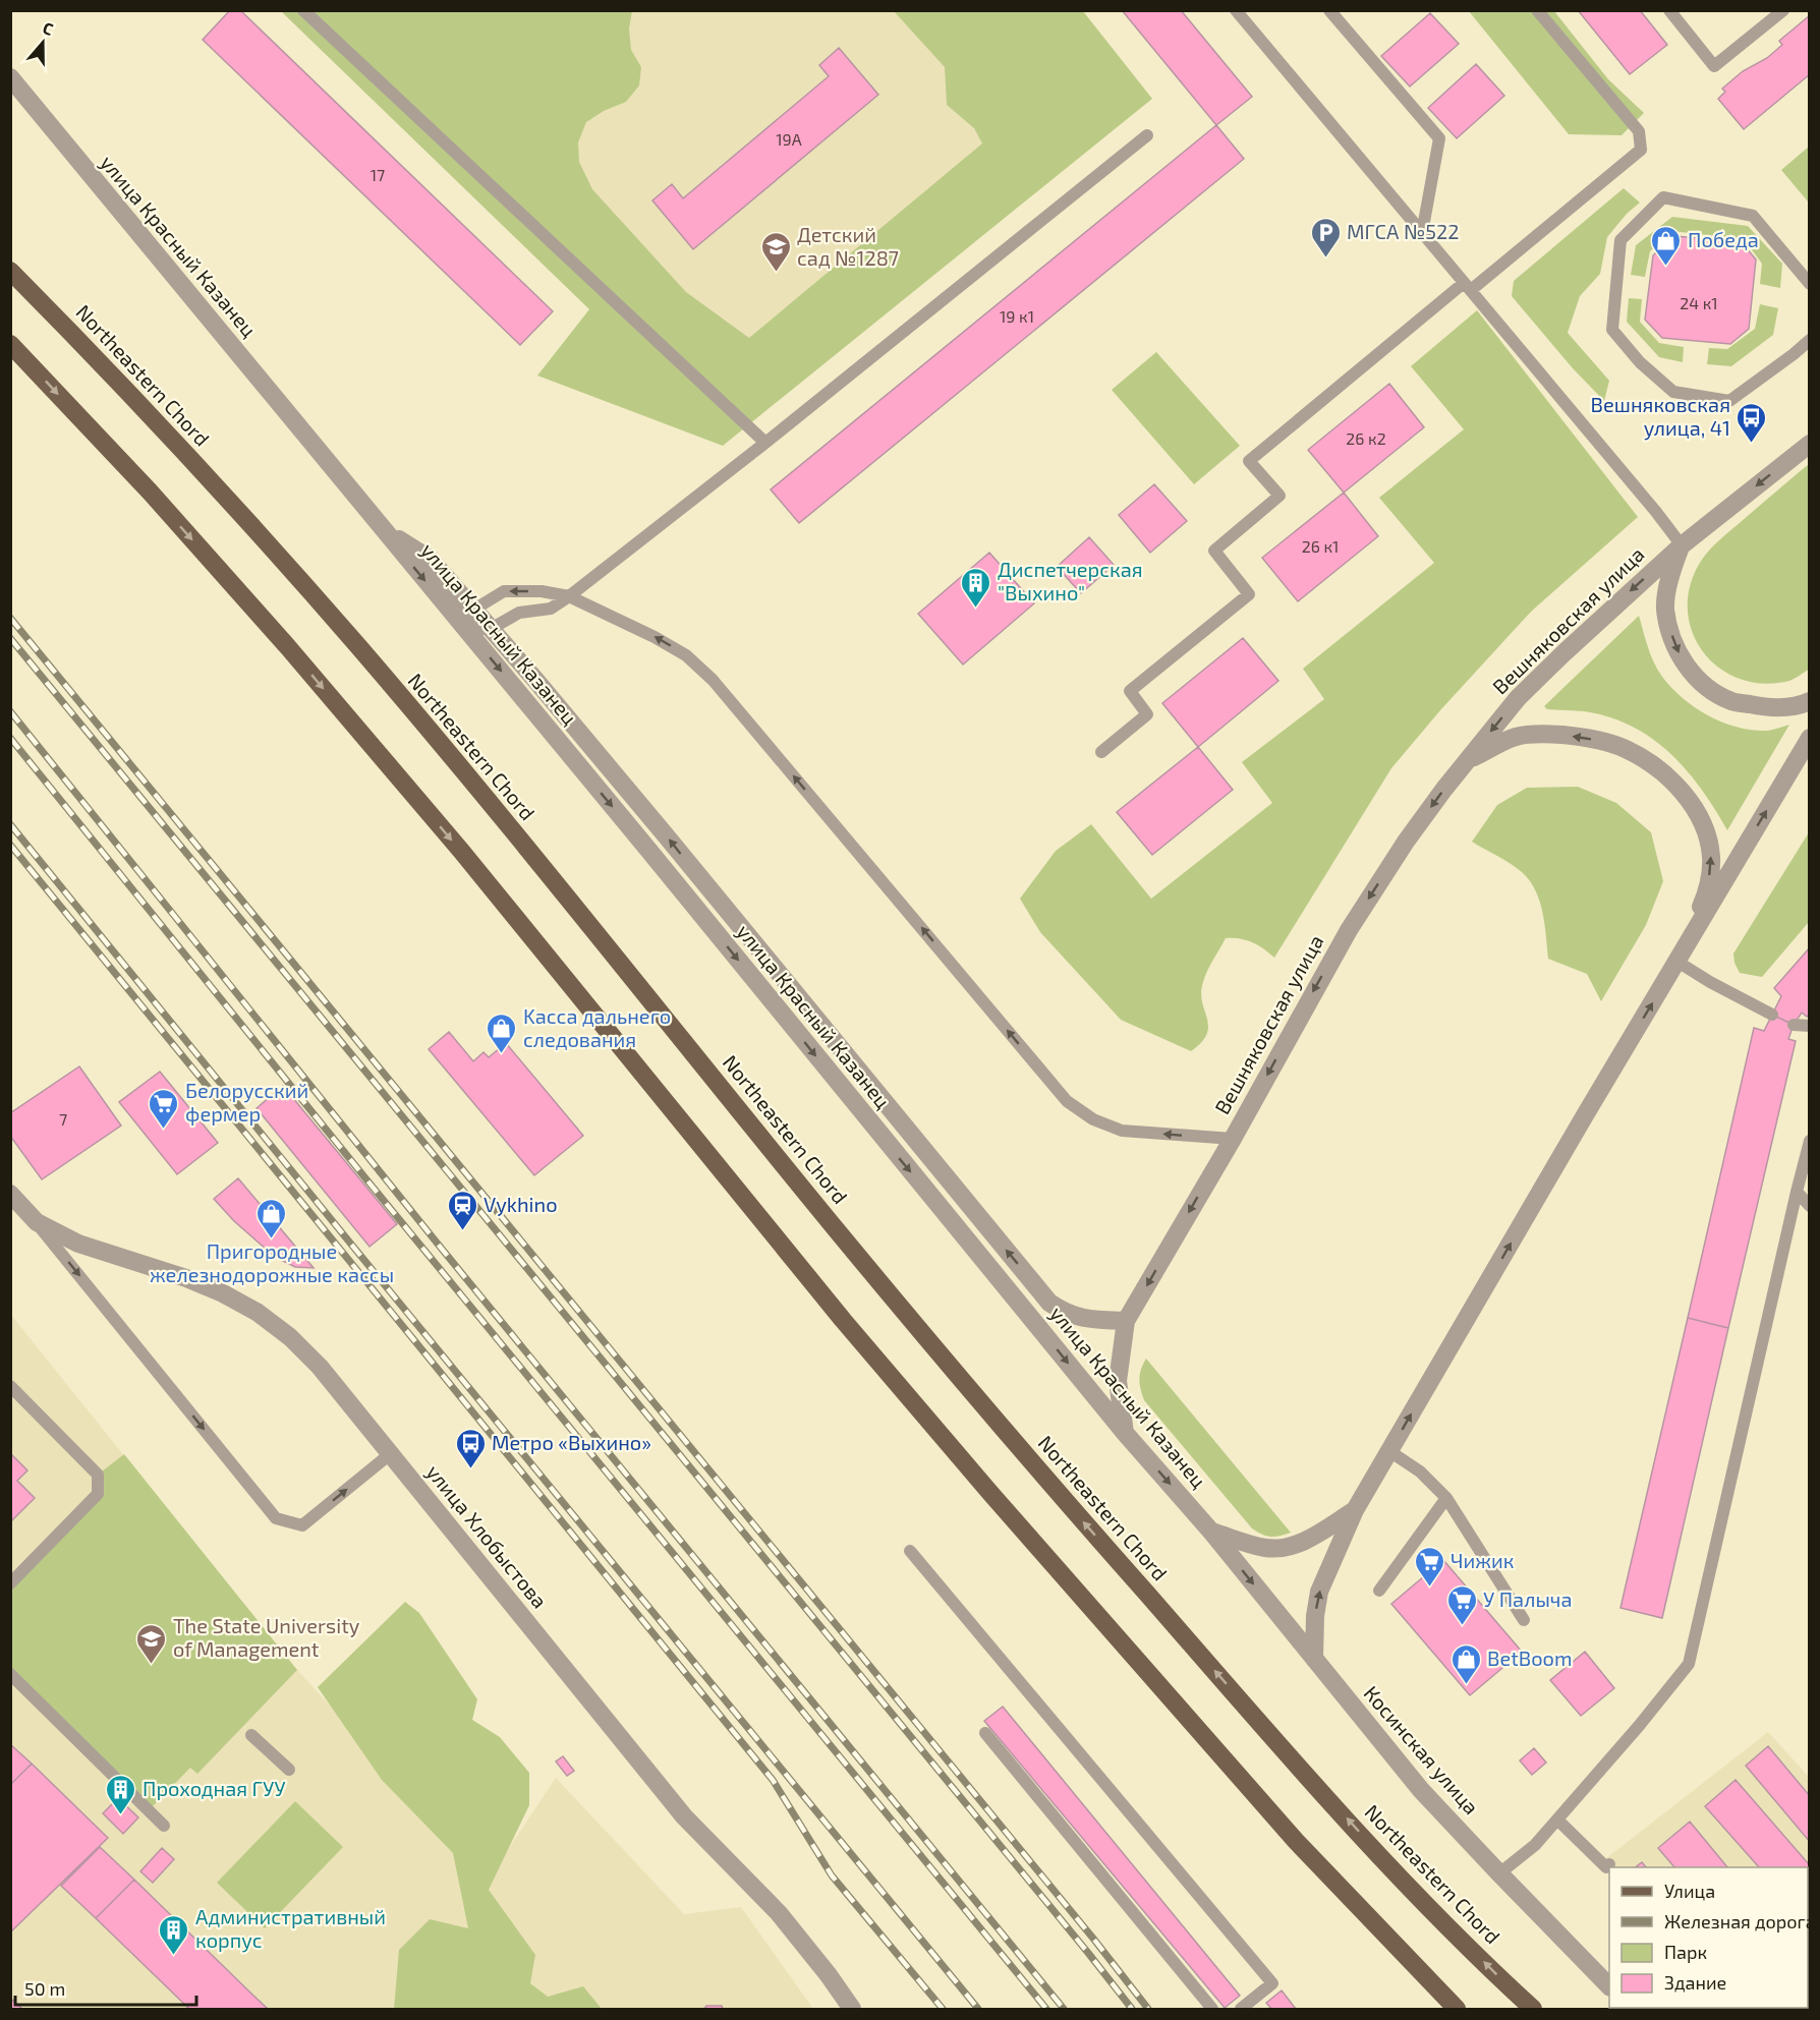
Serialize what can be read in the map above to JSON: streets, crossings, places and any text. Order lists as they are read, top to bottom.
{
  "streets": {
    "main road": ["Northeastern Chord"],
    "street": [
      "улица Красный Казанец",
      "Вешняковская улица",
      "улица Хлобыстова",
      "Косинская улица"
    ]
  },
  "crossings": [
    ["улица Красный Казанец", "Вешняковская улица"],
    ["улица Красный Казанец", "Косинская улица"],
    ["Вешняковская улица", "Косинская улица"]
  ],
  "places": {
    "parking": ["МГСА №522"],
    "shop": [
      "Победа",
      "Kасса дальнего следования",
      "Пригородные железнодорожные кассы",
      "BetBoom"
    ],
    "school or university": ["Детский сад №1287", "The State University of Management"],
    "bus stop": ["Вешняковская улица, 41", "Метро «Выхино»"],
    "building": ["Диспетчерская \"Выхино\"", "Проходная ГУУ", "Административный корпус"],
    "supermarket": ["Белорусский фермер", "Чижик", "У Палыча"],
    "station": ["Vykhino"]
  },
  "house_numbers": [
    "19А",
    "17",
    "24 к1",
    "19 к1",
    "26 к2",
    "26 к1",
    "7"
  ],
  "legend": [
    "Улица",
    "Железная дорога",
    "Парк",
    "Здание"
  ],
  "scale_bar": "50 m",
  "north": "top"
}
